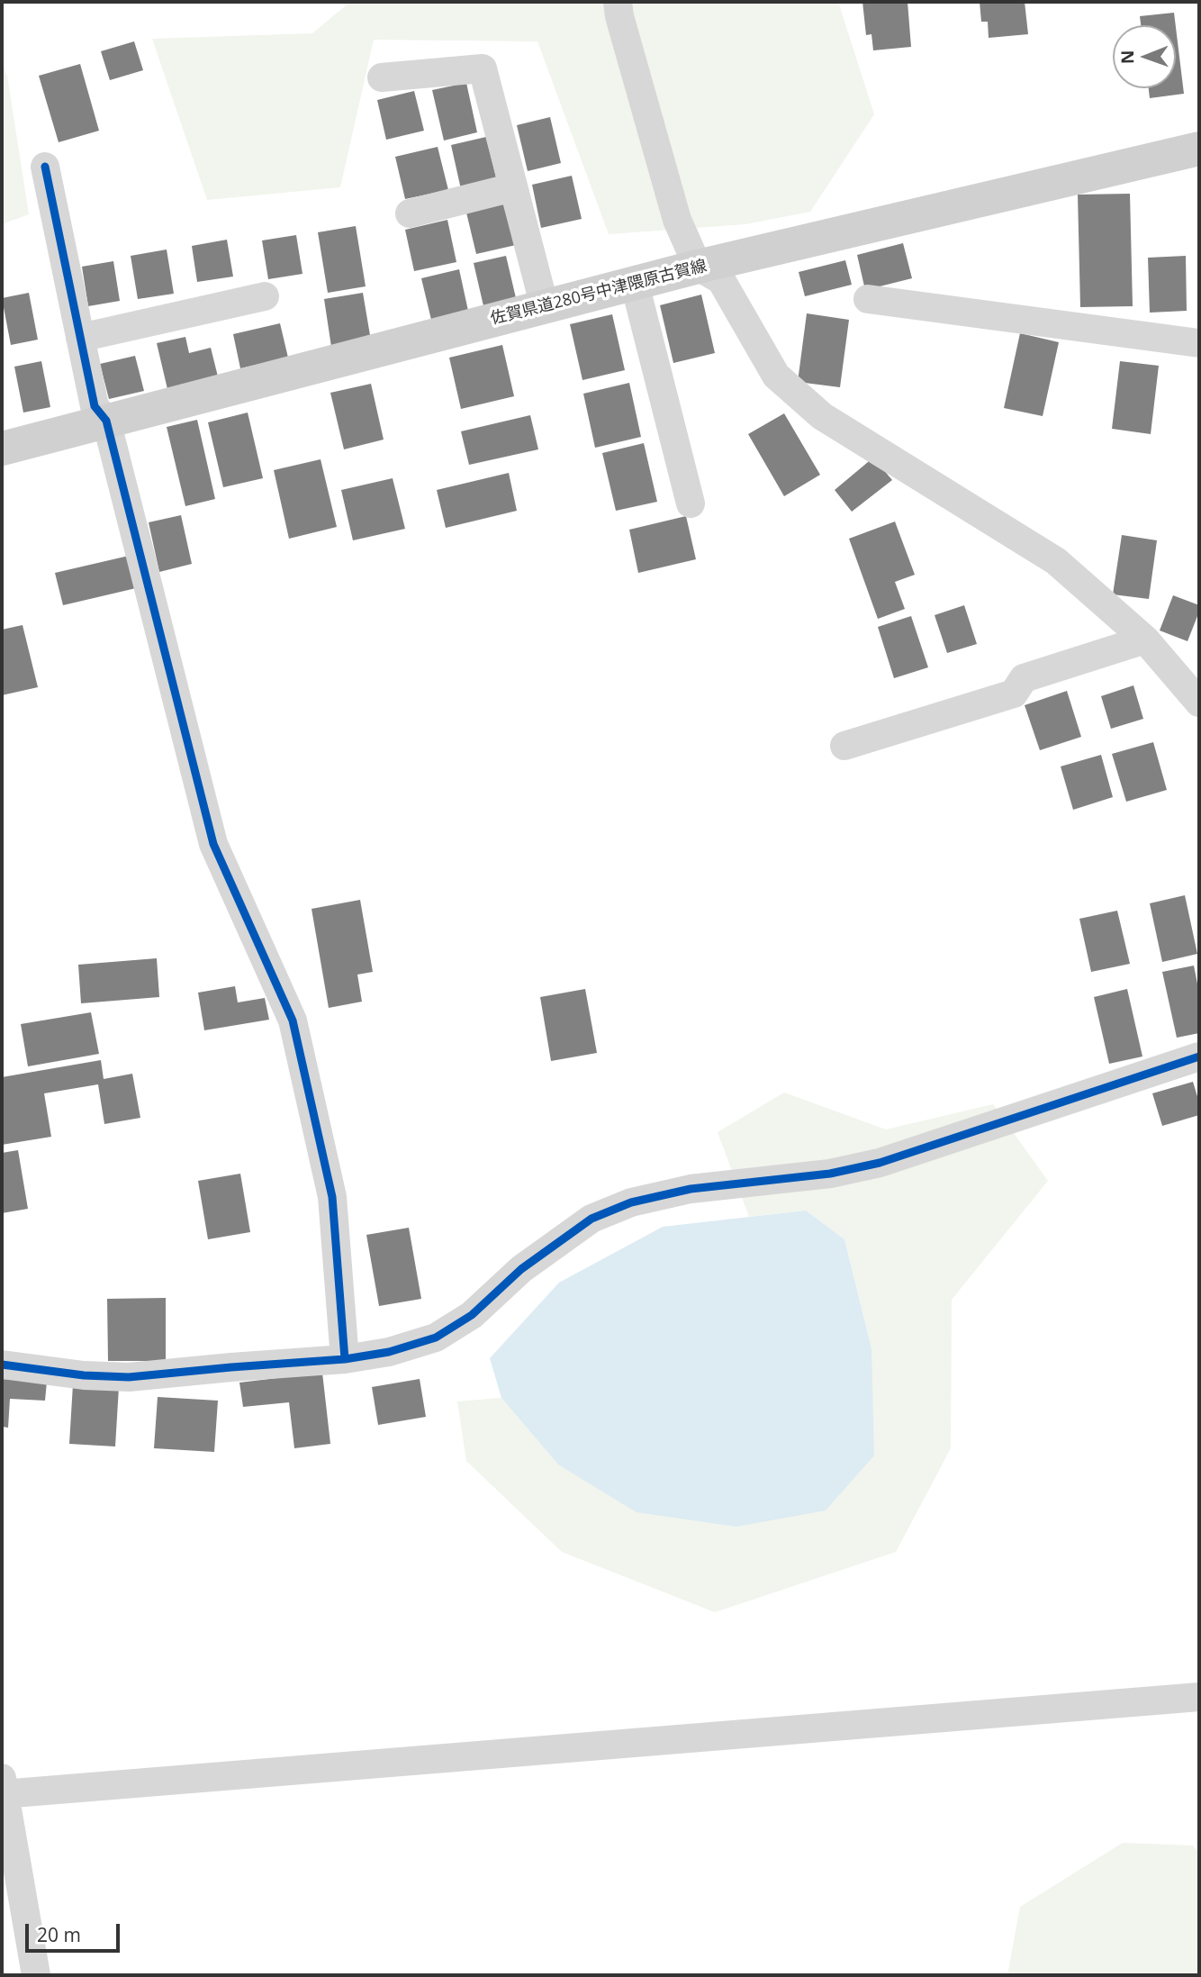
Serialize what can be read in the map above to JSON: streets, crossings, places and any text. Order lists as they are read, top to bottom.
{
  "streets": {
    "main road": ["佐賀県道280号中津隈原古賀線"]
  },
  "scale_bar": "20 m",
  "north": "left"
}
